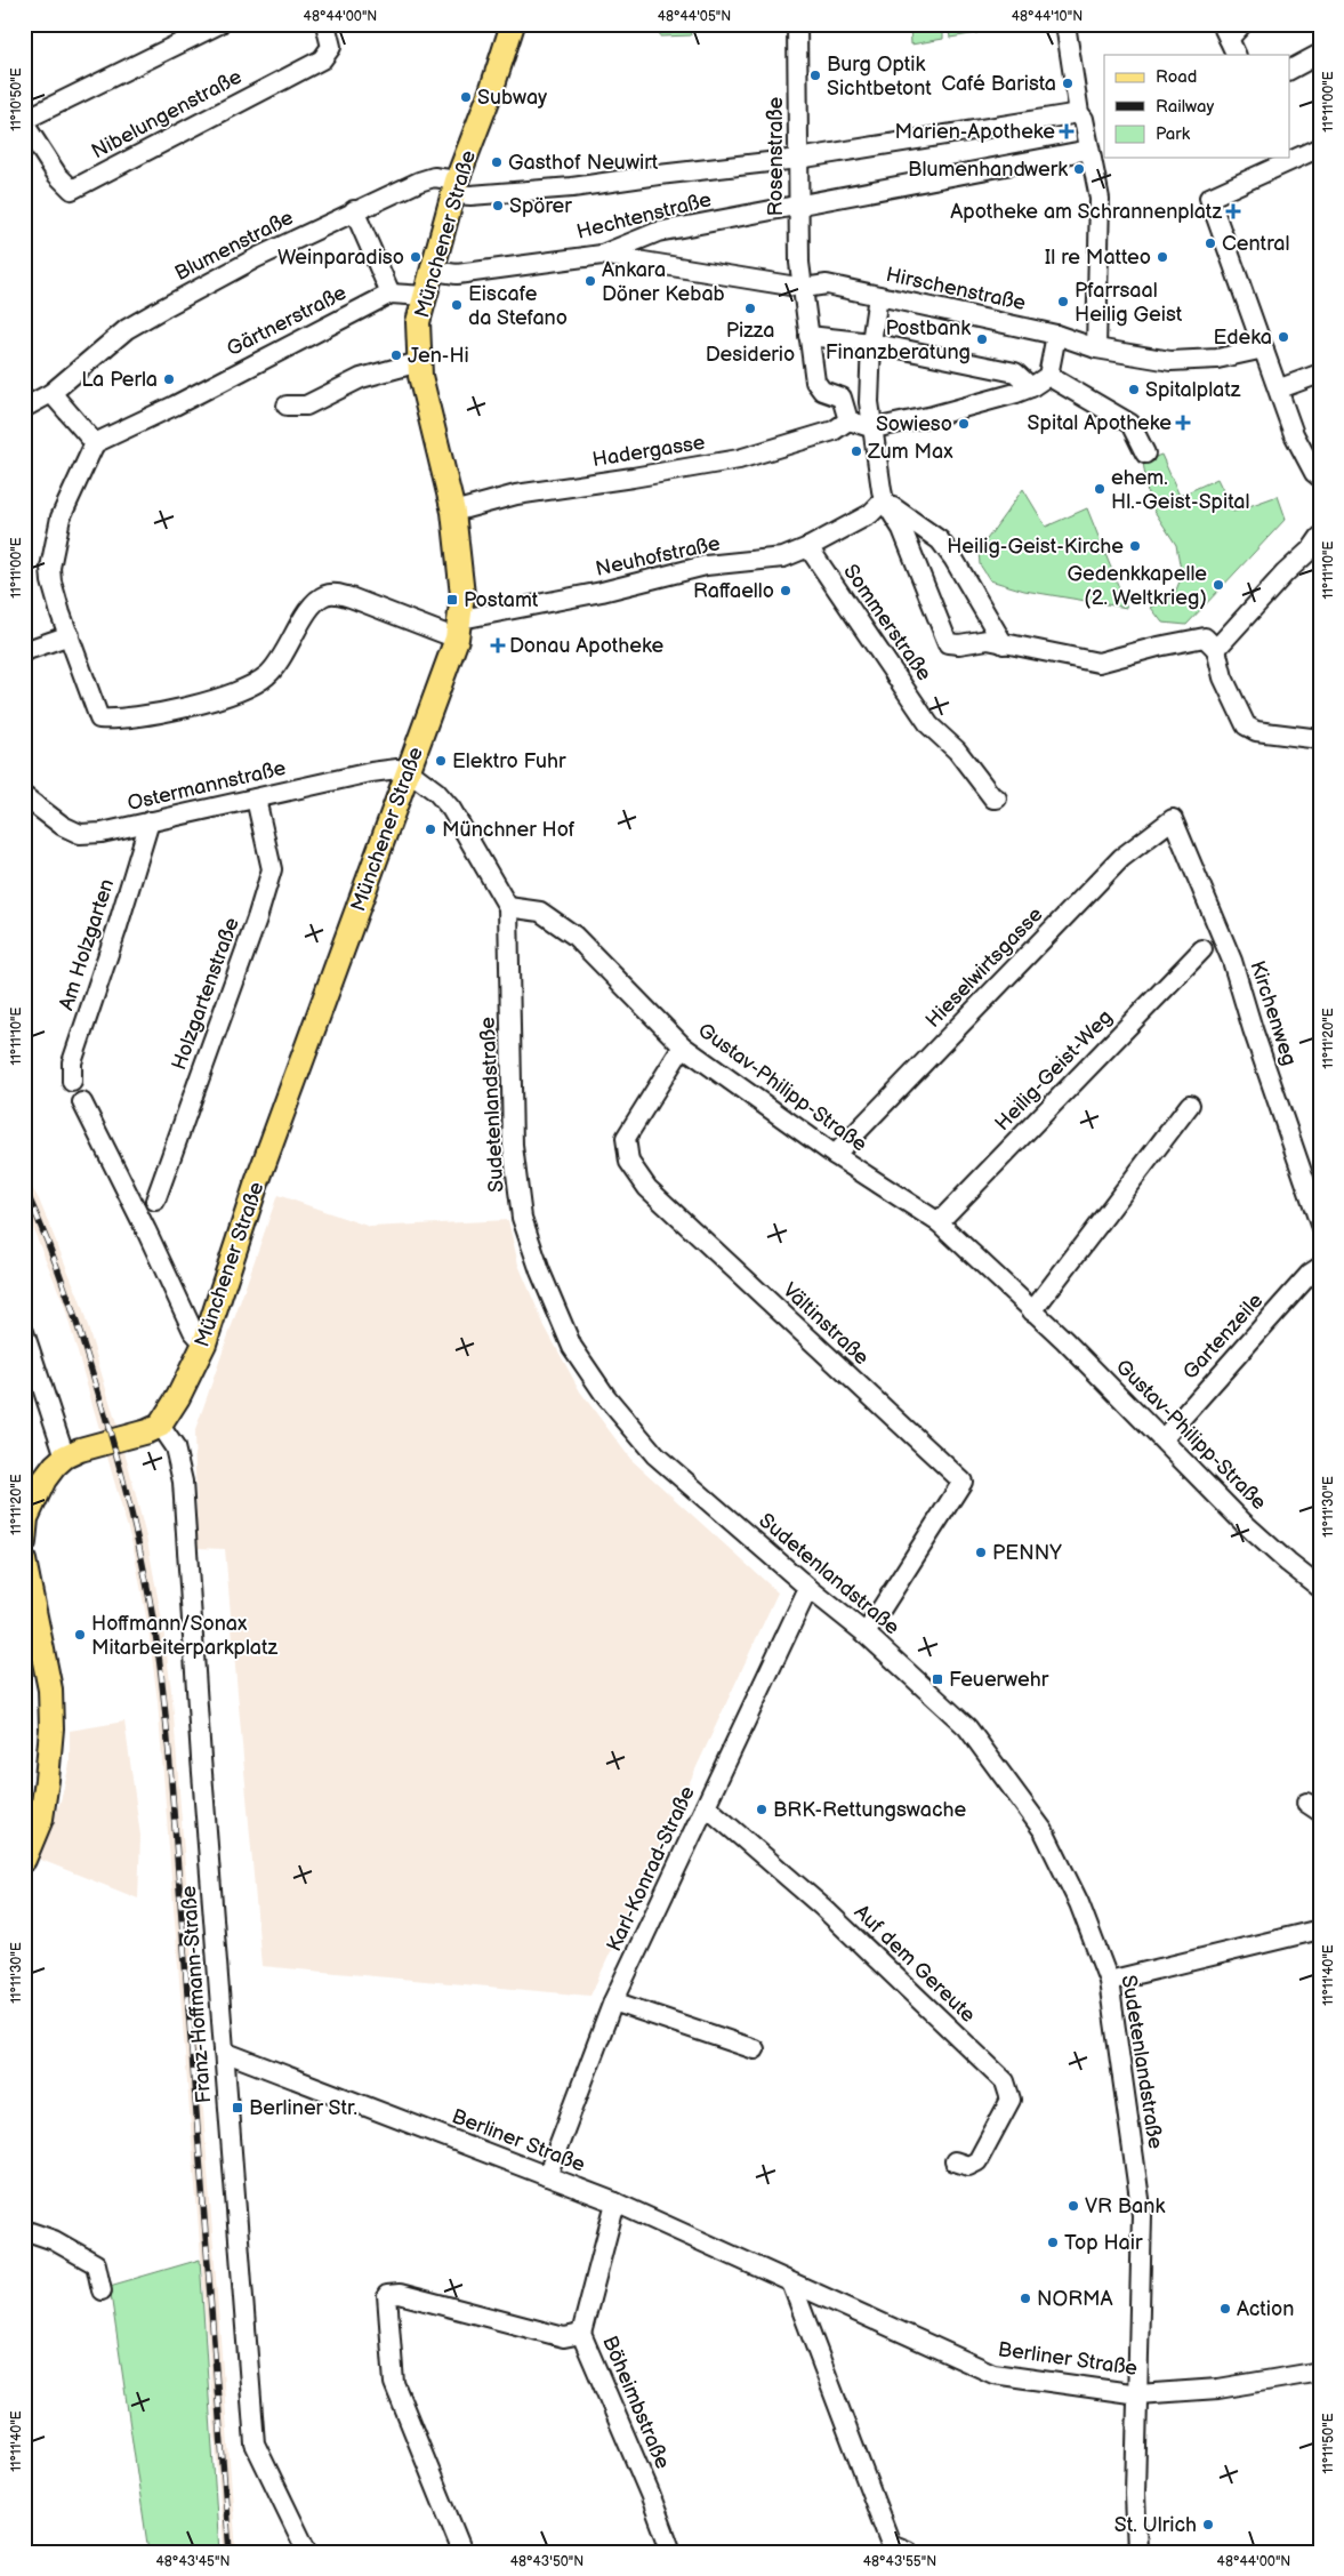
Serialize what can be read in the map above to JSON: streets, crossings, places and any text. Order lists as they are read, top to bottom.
{
  "streets": {
    "main road": ["Münchener Straße"],
    "street": [
      "Nibelungenstraße",
      "Rosenstraße",
      "Hechtenstraße",
      "Blumenstraße",
      "Hirschenstraße",
      "Gärtnerstraße",
      "Hadergasse",
      "Neuhofstraße",
      "Sommerstraße",
      "Ostermannstraße",
      "Am Holzgarten",
      "Hieselwirtsgasse",
      "Holzgartenstraße",
      "Kirchenweg",
      "Heilig-Geist-Weg",
      "Gustav-Philipp-Straße",
      "Sudetenlandstraße",
      "Vältinstraße",
      "Gartenzeile",
      "Karl-Konrad-Straße",
      "Auf dem Gereute",
      "Franz-Hoffmann-Straße",
      "Berliner Straße",
      "Böheimbstraße"
    ]
  },
  "crossings": [
    ["Rosenstraße", "Hechtenstraße"],
    ["Rosenstraße", "Blumenstraße"],
    ["Rosenstraße", "Hirschenstraße"],
    ["Rosenstraße", "Hadergasse"],
    ["Hechtenstraße", "Münchener Straße"],
    ["Hechtenstraße", "Hirschenstraße"],
    ["Münchener Straße", "Blumenstraße"],
    ["Münchener Straße", "Gärtnerstraße"],
    ["Münchener Straße", "Hadergasse"],
    ["Münchener Straße", "Neuhofstraße"],
    ["Münchener Straße", "Ostermannstraße"],
    ["Münchener Straße", "Sudetenlandstraße"],
    ["Münchener Straße", "Franz-Hoffmann-Straße"],
    ["Neuhofstraße", "Sommerstraße"],
    ["Ostermannstraße", "Am Holzgarten"],
    ["Ostermannstraße", "Holzgartenstraße"],
    ["Ostermannstraße", "Sudetenlandstraße"],
    ["Hieselwirtsgasse", "Kirchenweg"],
    ["Hieselwirtsgasse", "Gustav-Philipp-Straße"],
    ["Heilig-Geist-Weg", "Gustav-Philipp-Straße"],
    ["Gustav-Philipp-Straße", "Sudetenlandstraße"],
    ["Gustav-Philipp-Straße", "Vältinstraße"],
    ["Gustav-Philipp-Straße", "Gartenzeile"],
    ["Sudetenlandstraße", "Vältinstraße"],
    ["Sudetenlandstraße", "Karl-Konrad-Straße"],
    ["Sudetenlandstraße", "Berliner Straße"],
    ["Karl-Konrad-Straße", "Auf dem Gereute"],
    ["Karl-Konrad-Straße", "Berliner Straße"],
    ["Franz-Hoffmann-Straße", "Berliner Straße"],
    ["Berliner Straße", "Böheimbstraße"]
  ],
  "places": {
    "other": [
      "Burg Optik Sichtbetont",
      "Café Barista",
      "Subway",
      "Gasthof Neuwirt",
      "Blumenhandwerk",
      "Spörer",
      "Central",
      "Weinparadiso",
      "Il re Matteo",
      "Ankara Döner Kebab",
      "Pfarrsaal Heilig Geist",
      "Eiscafe da Stefano",
      "Pizza Desiderio",
      "Edeka",
      "Postbank Finanzberatung",
      "Jen-Hi",
      "La Perla",
      "Spitalplatz",
      "Sowieso",
      "Zum Max",
      "ehem. Hl.-Geist-Spital",
      "Heilig-Geist-Kirche",
      "Gedenkkapelle (2. Weltkrieg)",
      "Raffaello",
      "Elektro Fuhr",
      "Münchner Hof",
      "PENNY",
      "Hoffmann/Sonax Mitarbeiterparkplatz",
      "BRK-Rettungswache",
      "VR Bank",
      "Top Hair",
      "NORMA",
      "Action",
      "St. Ulrich"
    ],
    "health": [
      "Marien-Apotheke",
      "Apotheke am Schrannenplatz",
      "Spital Apotheke",
      "Donau Apotheke"
    ],
    "transit": ["Postamt", "Feuerwehr", "Berliner Str."]
  },
  "legend": ["Road", "Railway", "Park"],
  "coordinates": [
    "48°44'00\"N",
    "48°44'05\"N",
    "48°44'10\"N",
    "11°10'50\"E",
    "11°11'00\"E",
    "11°11'10\"E",
    "11°11'20\"E",
    "11°11'30\"E",
    "11°11'40\"E",
    "11°11'50\"E",
    "48°43'45\"N",
    "48°43'50\"N",
    "48°43'55\"N"
  ]
}
